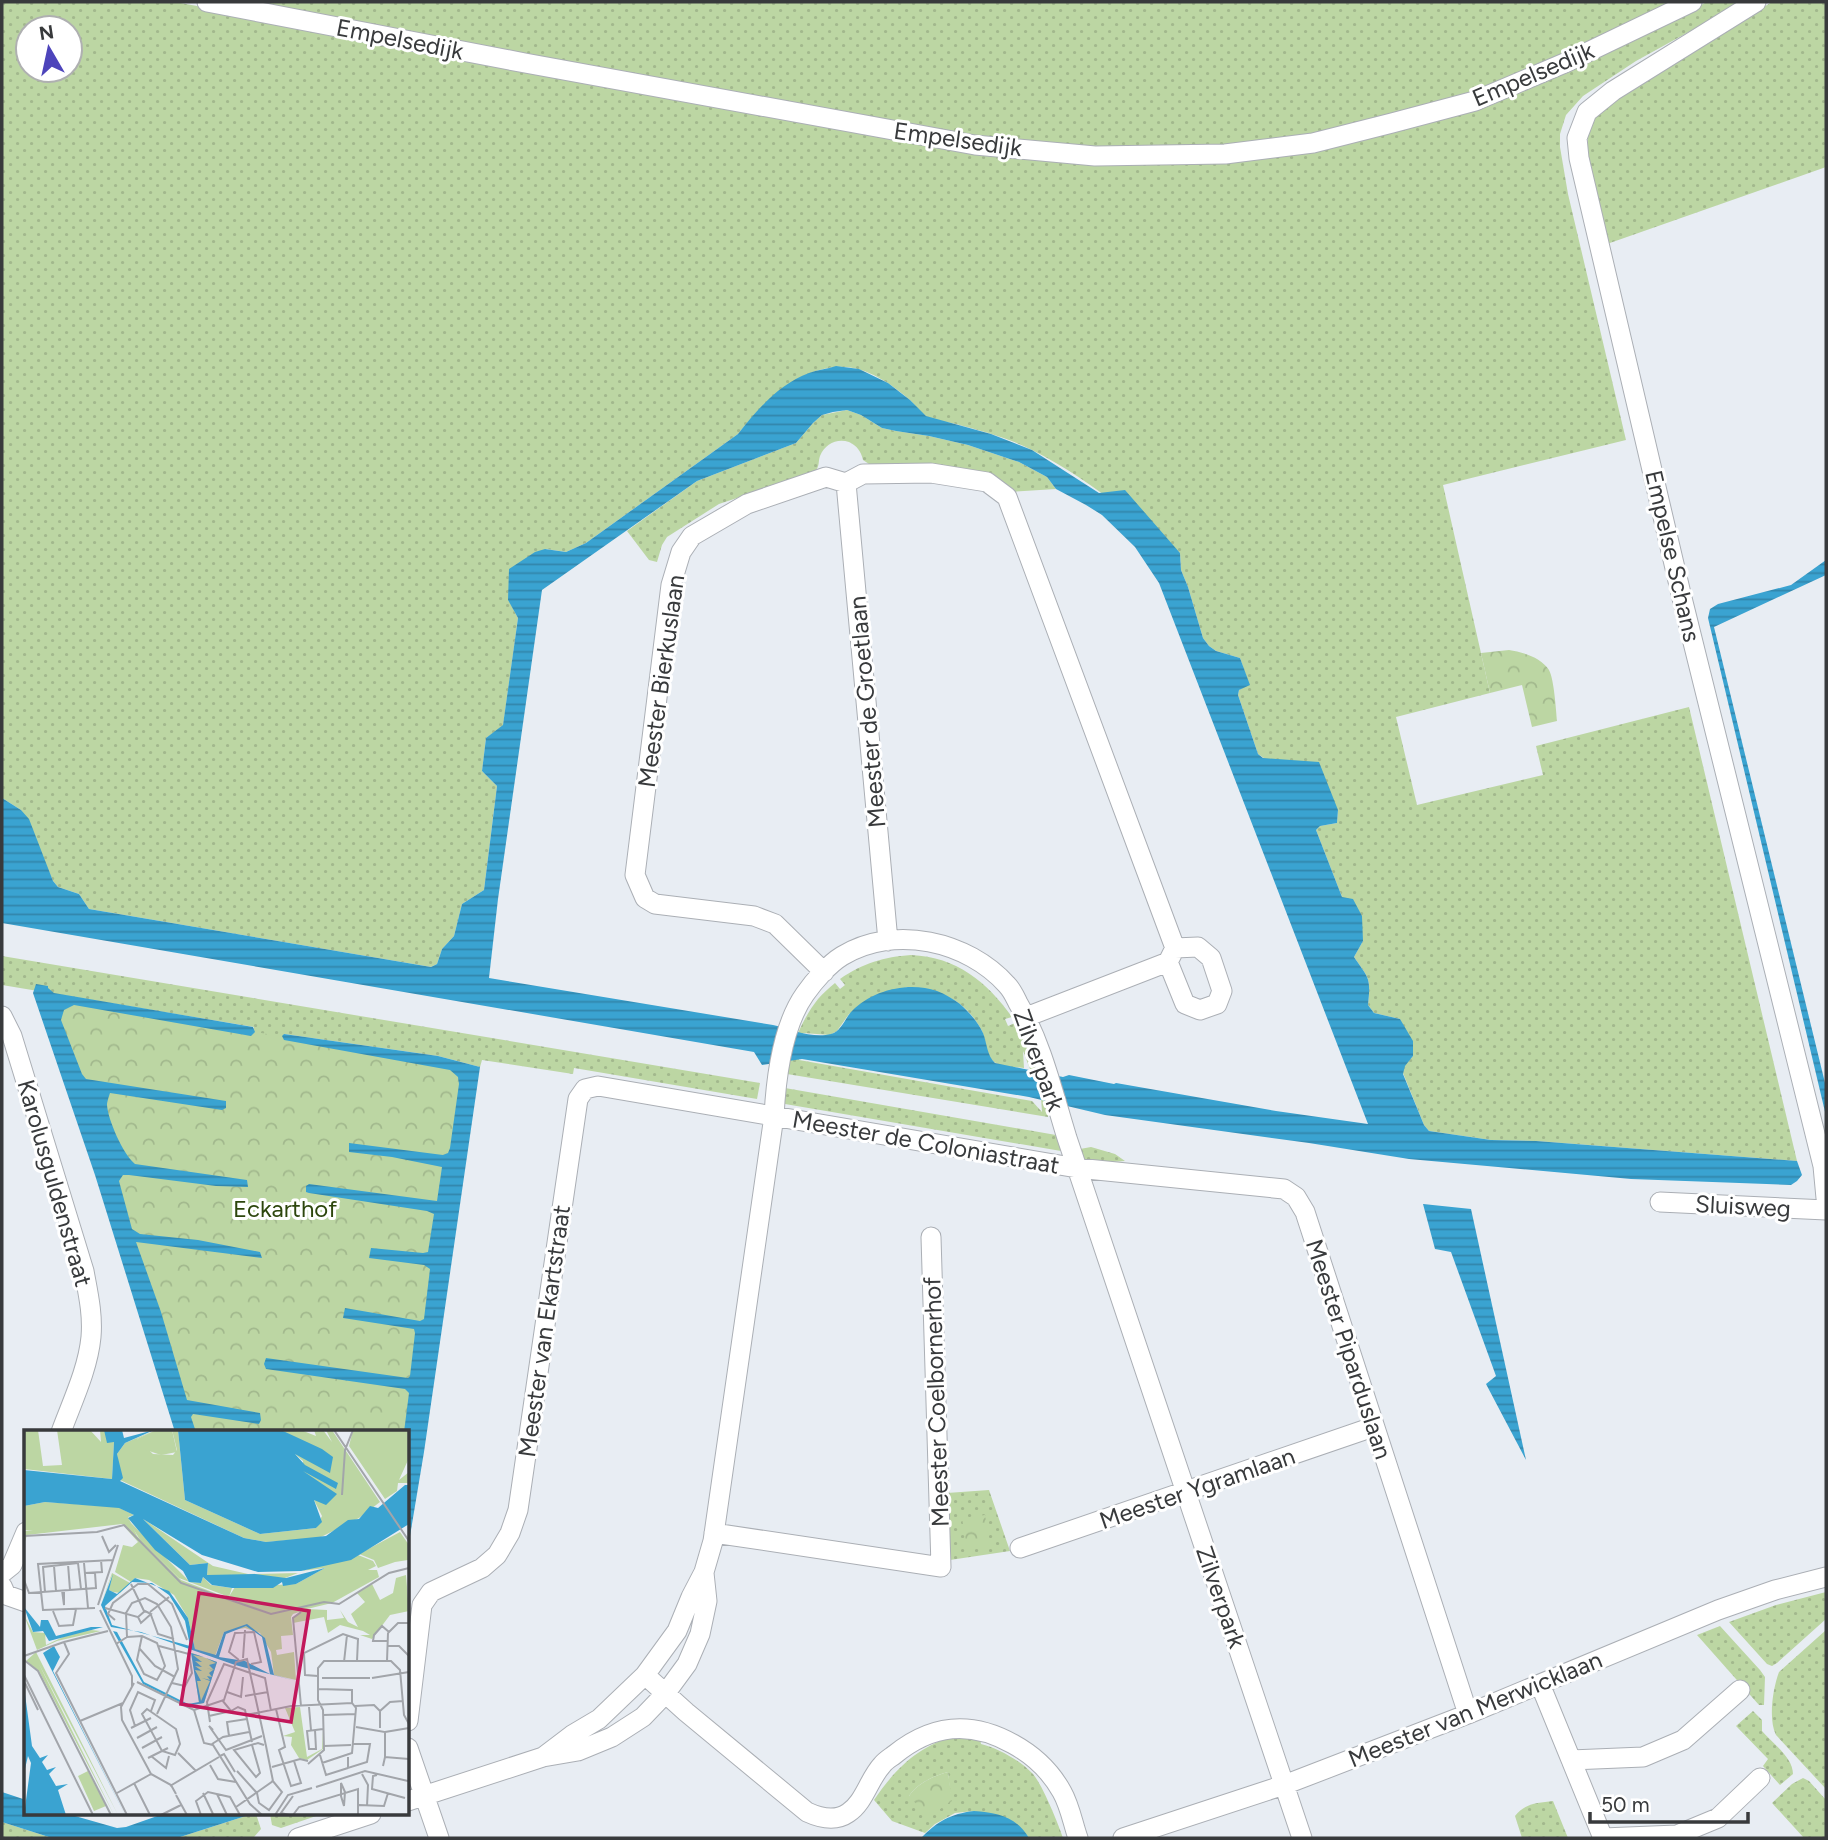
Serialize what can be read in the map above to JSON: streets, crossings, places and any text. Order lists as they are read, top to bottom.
{
  "streets": {
    "street": [
      "Empelsedijk",
      "Empelse Schans",
      "Meester Bierkuslaan",
      "Meester de Groetlaan",
      "Zilverpark",
      "Meester de Coloniastraat",
      "Karolusguldenstraat",
      "Sluisweg",
      "Meester van Ekartstraat",
      "Meester Piparduslaan",
      "Meester Coelbornerhof",
      "Meester Ygramlaan",
      "Meester van Merwicklaan"
    ]
  },
  "crossings": [
    ["Meester Bierkuslaan", "Meester de Groetlaan"],
    ["Meester Bierkuslaan", "Zilverpark"],
    ["Meester de Groetlaan", "Zilverpark"],
    ["Zilverpark", "Meester de Coloniastraat"],
    ["Zilverpark", "Meester van Ekartstraat"],
    ["Zilverpark", "Meester Piparduslaan"],
    ["Zilverpark", "Meester Coelbornerhof"],
    ["Zilverpark", "Meester Ygramlaan"],
    ["Zilverpark", "Meester van Merwicklaan"],
    ["Meester de Coloniastraat", "Meester van Ekartstraat"],
    ["Meester de Coloniastraat", "Meester Piparduslaan"],
    ["Meester Piparduslaan", "Meester Ygramlaan"],
    ["Meester Piparduslaan", "Meester van Merwicklaan"]
  ],
  "parks": ["Eckarthof"],
  "scale_bar": "50 m",
  "north": "top"
}
